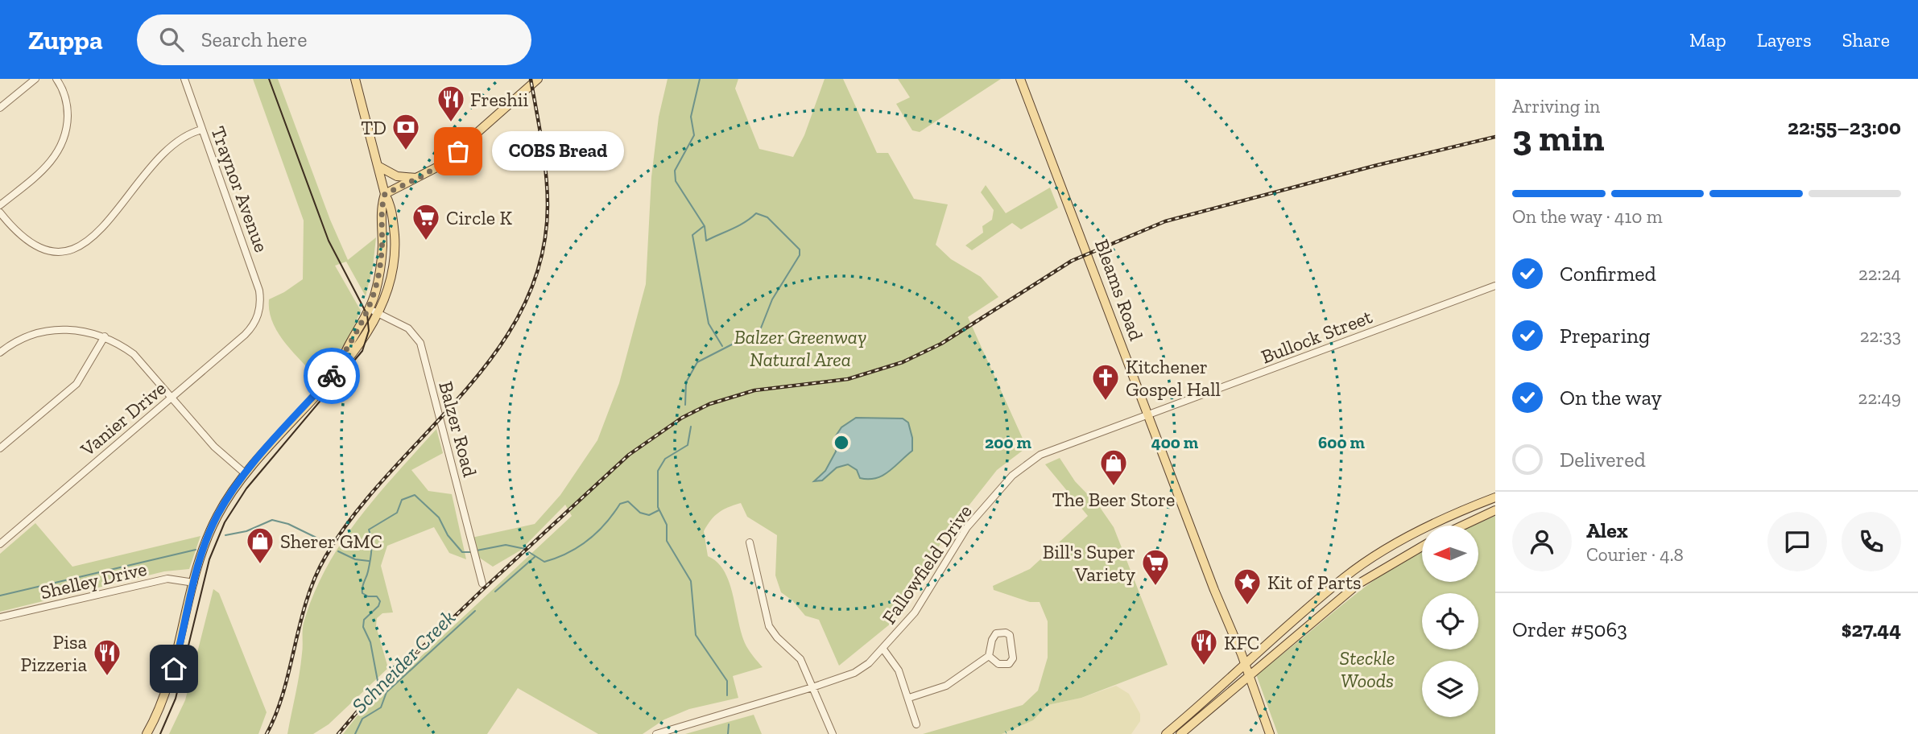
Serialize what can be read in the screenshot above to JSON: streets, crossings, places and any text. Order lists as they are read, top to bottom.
{
  "streets": {
    "main road": ["Bleams Road"],
    "street": [
      "Traynor Avenue",
      "Bullock Street",
      "Vanier Drive",
      "Balzer Road",
      "Fallowfield Drive",
      "Shelley Drive"
    ]
  },
  "crossings": [
    ["Traynor Avenue", "Vanier Drive"],
    ["Bleams Road", "Bullock Street"],
    ["Bleams Road", "Fallowfield Drive"],
    ["Bullock Street", "Fallowfield Drive"]
  ],
  "water": ["Schneider Creek"],
  "parks": ["Balzer Greenway Natural Area", "Steckle Woods"],
  "places": {
    "restaurant": ["Freshii", "KFC", "Pisa Pizzeria"],
    "bank": ["TD"],
    "other": ["COBS Bread"],
    "supermarket": ["Circle K", "Bill's Super Variety"],
    "church": ["Kitchener Gospel Hall"],
    "shop": ["The Beer Store", "Sherer GMC"],
    "place": ["Kit of Parts"]
  },
  "north": "left",
  "page": {
    "header": "Zuppa",
    "search": "Search here",
    "nav": ["Map", "Layers", "Share"],
    "heading": ["3 min", "Arriving in", "22:55–23:00"],
    "panel": [
      "Alex",
      "Courier · 4.8",
      "Order #5063",
      "$27.44"
    ],
    "bubble": "COBS Bread",
    "bar": "On the way · 410 m",
    "list": [
      ["Confirmed", "22:24"],
      ["Preparing", "22:33"],
      ["On the way", "22:49"],
      "Delivered"
    ]
  },
  "rings": ["200 m", "400 m", "600 m"]
}
